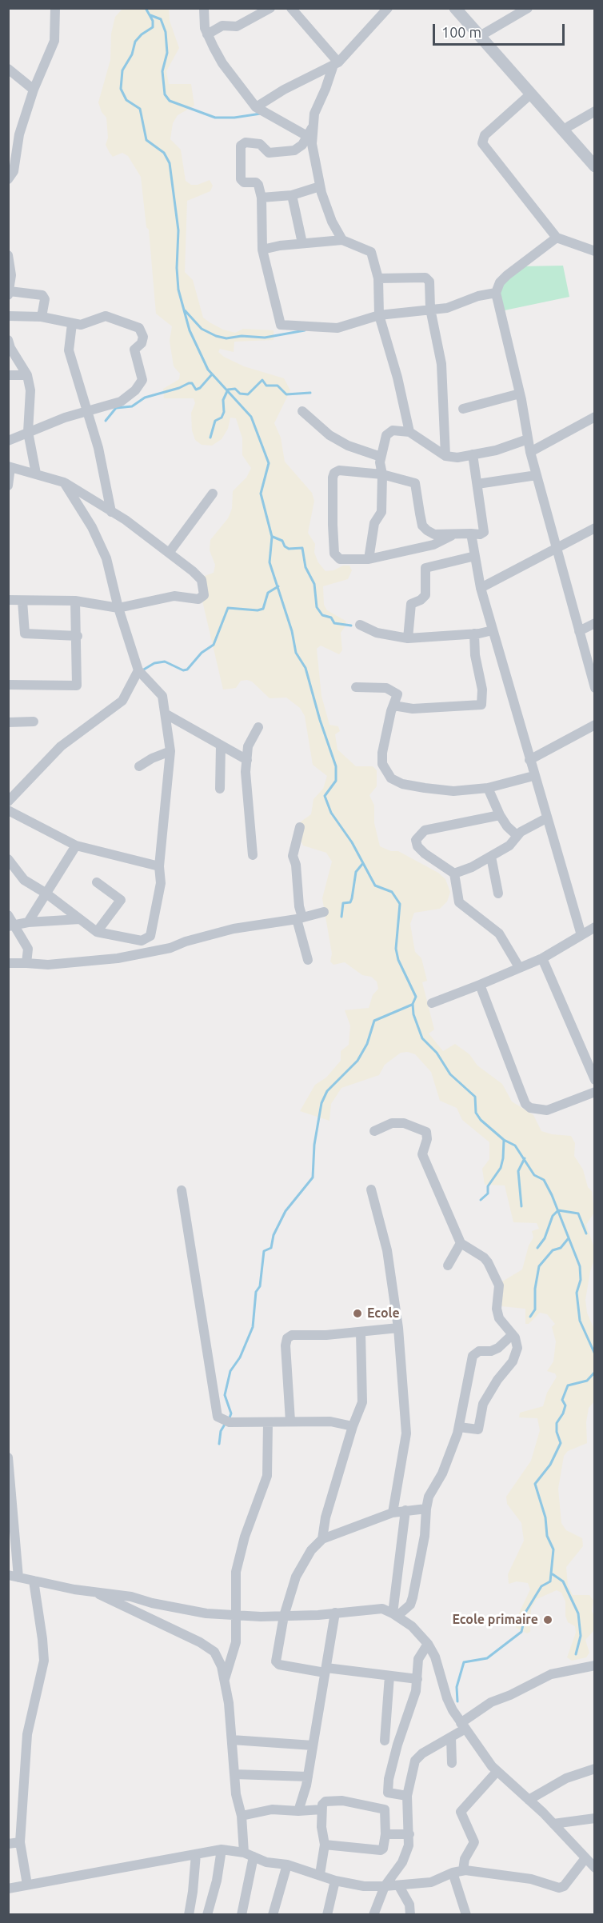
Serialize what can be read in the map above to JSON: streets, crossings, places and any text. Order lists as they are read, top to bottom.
{
  "places": ["Ecole", "Ecole primaire"],
  "scale_bar": "100 m"
}
